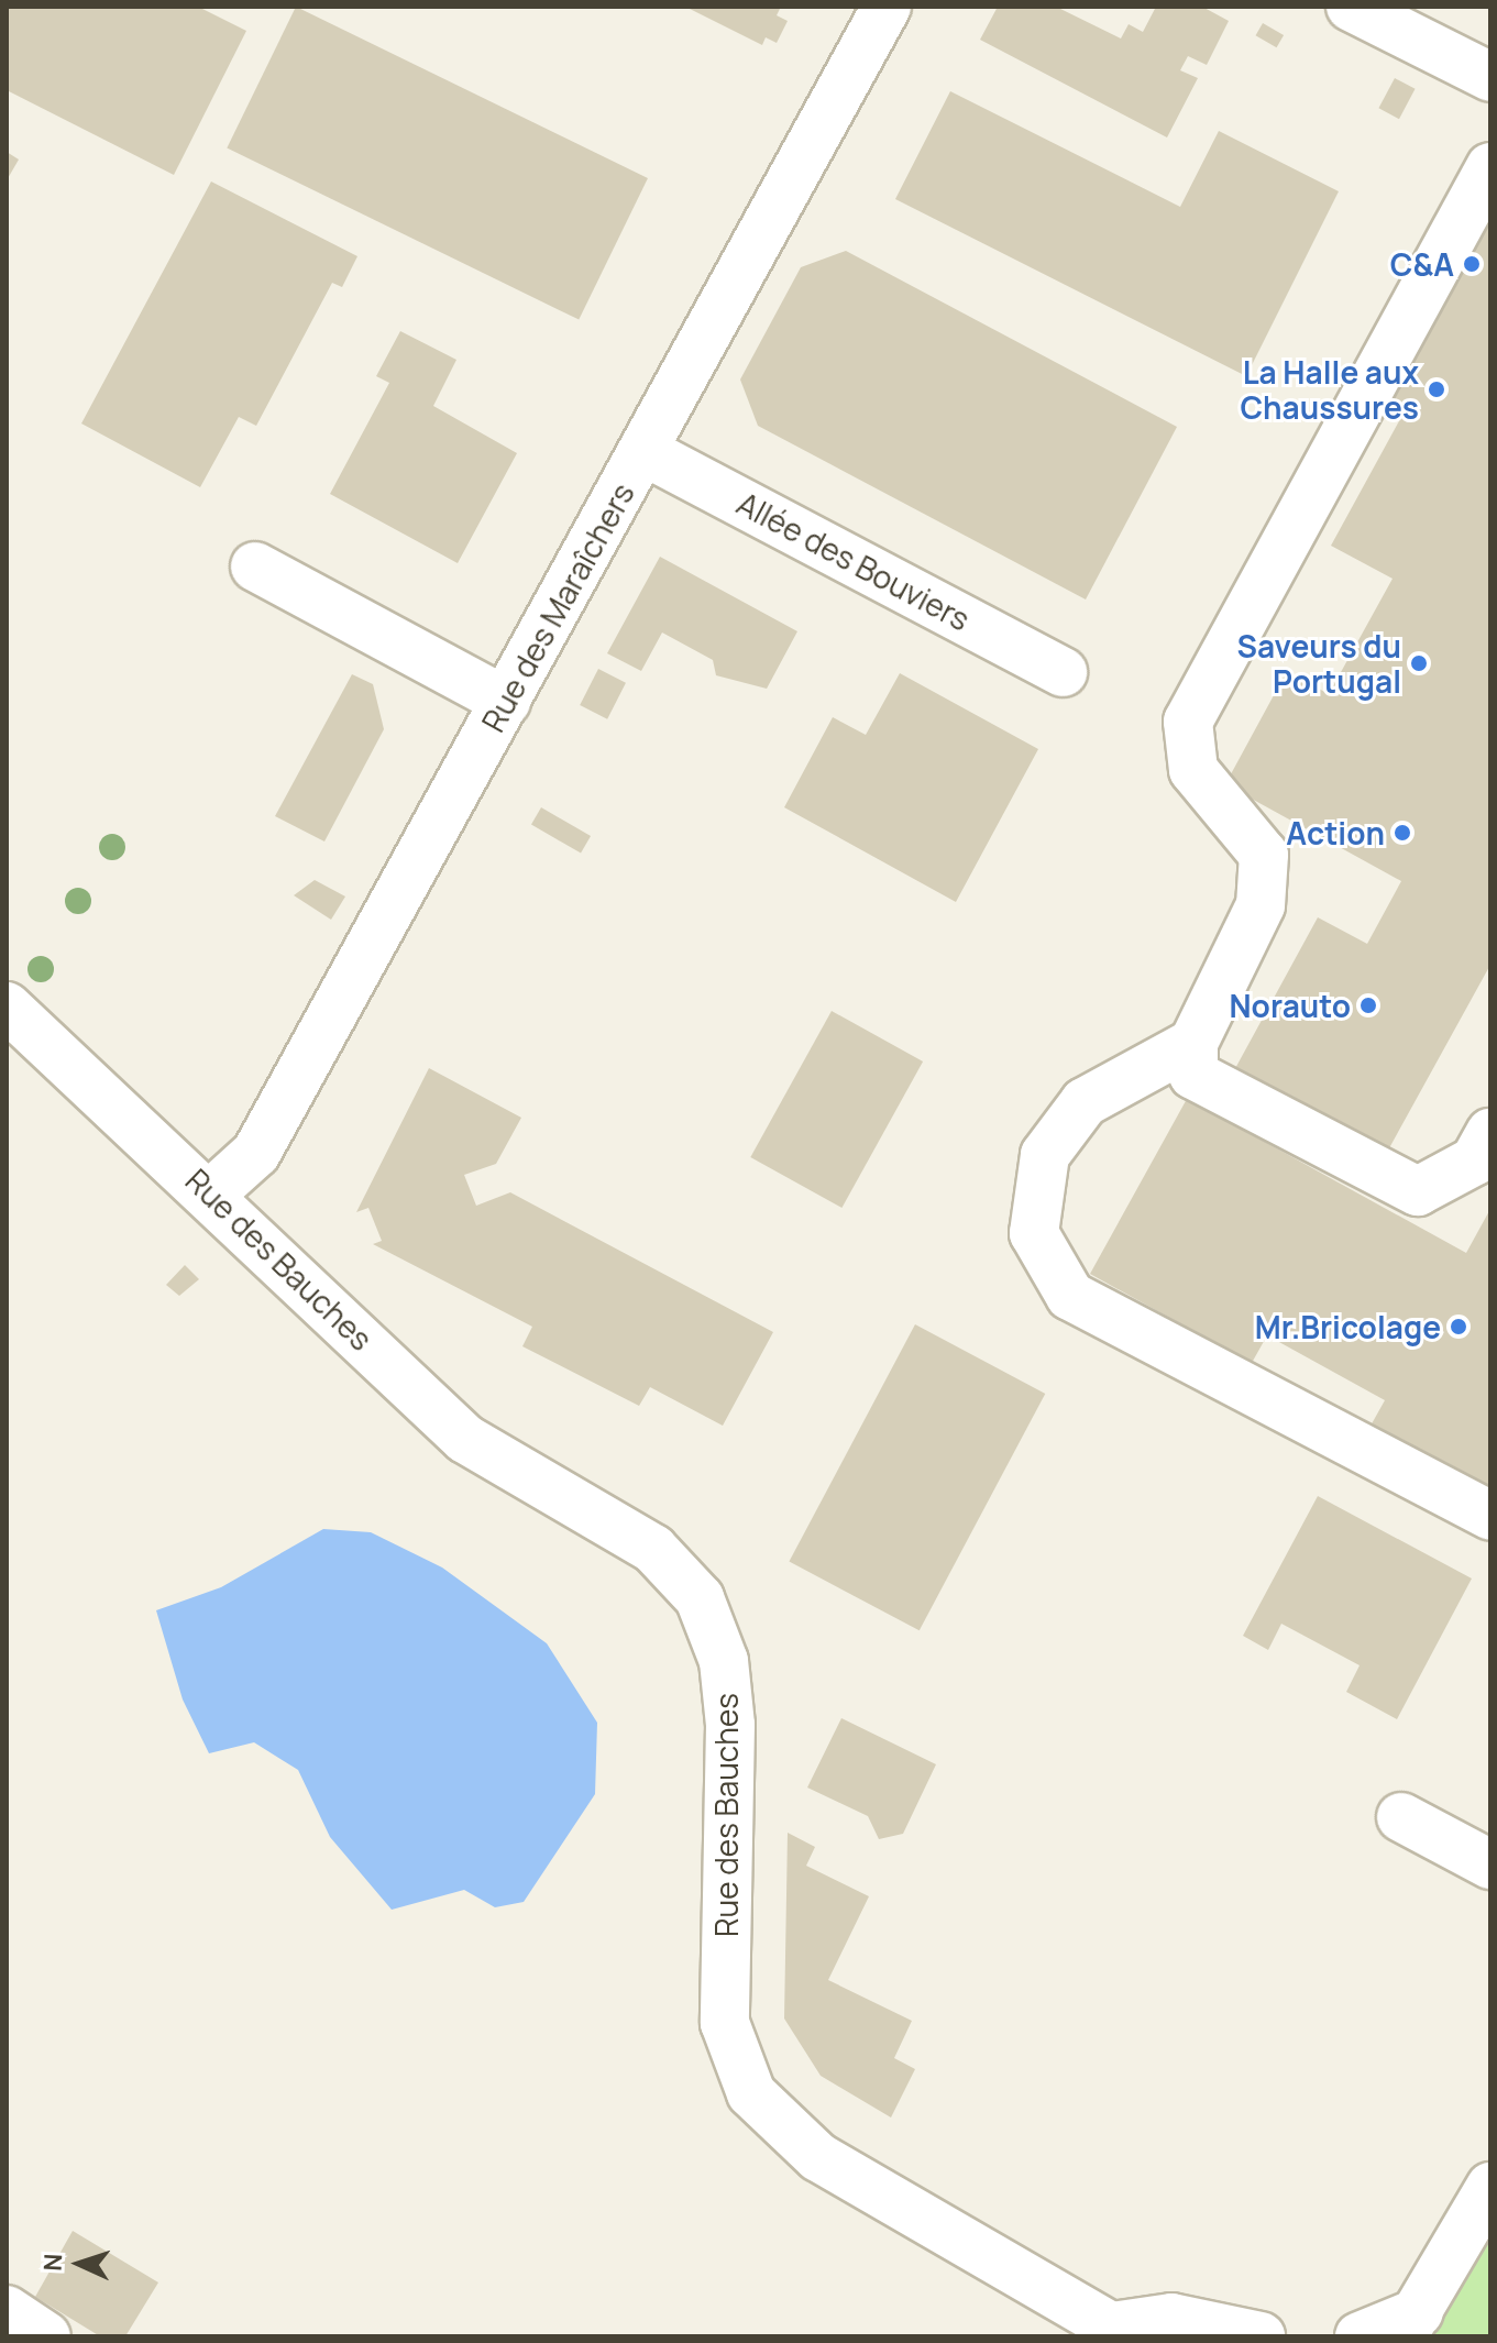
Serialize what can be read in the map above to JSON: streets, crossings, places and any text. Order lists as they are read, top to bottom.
{
  "streets": {
    "street": ["Allée des Bouviers", "Rue des Maraîchers", "Rue des Bauches"]
  },
  "crossings": [
    ["Allée des Bouviers", "Rue des Maraîchers"],
    ["Rue des Maraîchers", "Rue des Bauches"]
  ],
  "places": [
    "C&A",
    "La Halle aux Chaussures",
    "Saveurs du Portugal",
    "Action",
    "Norauto",
    "Mr.Bricolage"
  ],
  "north": "left"
}
